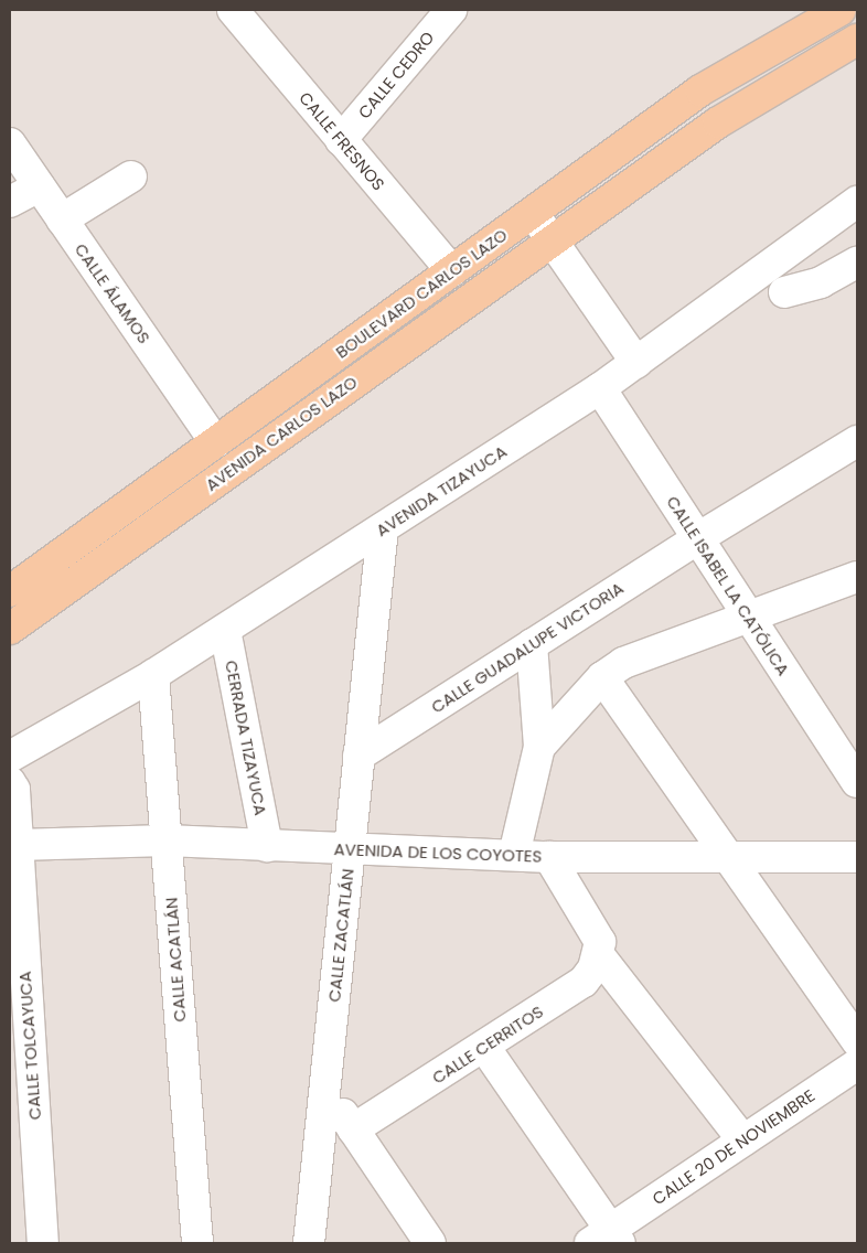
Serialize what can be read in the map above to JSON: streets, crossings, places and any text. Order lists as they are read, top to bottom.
{
  "streets": {
    "main road": ["BOULEVARD CARLOS LAZO", "AVENIDA CARLOS LAZO"],
    "street": [
      "CALLE CEDRO",
      "CALLE FRESNOS",
      "CALLE ÁLAMOS",
      "AVENIDA TIZAYUCA",
      "CALLE ISABEL LA CATÓLICA",
      "CALLE GUADALUPE VICTORIA",
      "CERRADA TIZAYUCA",
      "AVENIDA DE LOS COYOTES",
      "CALLE ZACATLÁN",
      "CALLE ACATLÁN",
      "CALLE CERRITOS",
      "CALLE TOLCAYUCA",
      "CALLE 20 DE NOVIEMBRE"
    ]
  },
  "crossings": [
    ["CALLE CEDRO", "CALLE FRESNOS"],
    ["CALLE FRESNOS", "BOULEVARD CARLOS LAZO"],
    ["CALLE ÁLAMOS", "BOULEVARD CARLOS LAZO"],
    ["AVENIDA TIZAYUCA", "CALLE ISABEL LA CATÓLICA"],
    ["AVENIDA TIZAYUCA", "CERRADA TIZAYUCA"],
    ["AVENIDA TIZAYUCA", "CALLE ZACATLÁN"],
    ["AVENIDA TIZAYUCA", "CALLE ACATLÁN"],
    ["CALLE ISABEL LA CATÓLICA", "CALLE GUADALUPE VICTORIA"],
    ["CALLE GUADALUPE VICTORIA", "CALLE ZACATLÁN"],
    ["CERRADA TIZAYUCA", "AVENIDA DE LOS COYOTES"],
    ["AVENIDA DE LOS COYOTES", "CALLE ZACATLÁN"],
    ["AVENIDA DE LOS COYOTES", "CALLE ACATLÁN"],
    ["AVENIDA DE LOS COYOTES", "CALLE TOLCAYUCA"]
  ]
}
